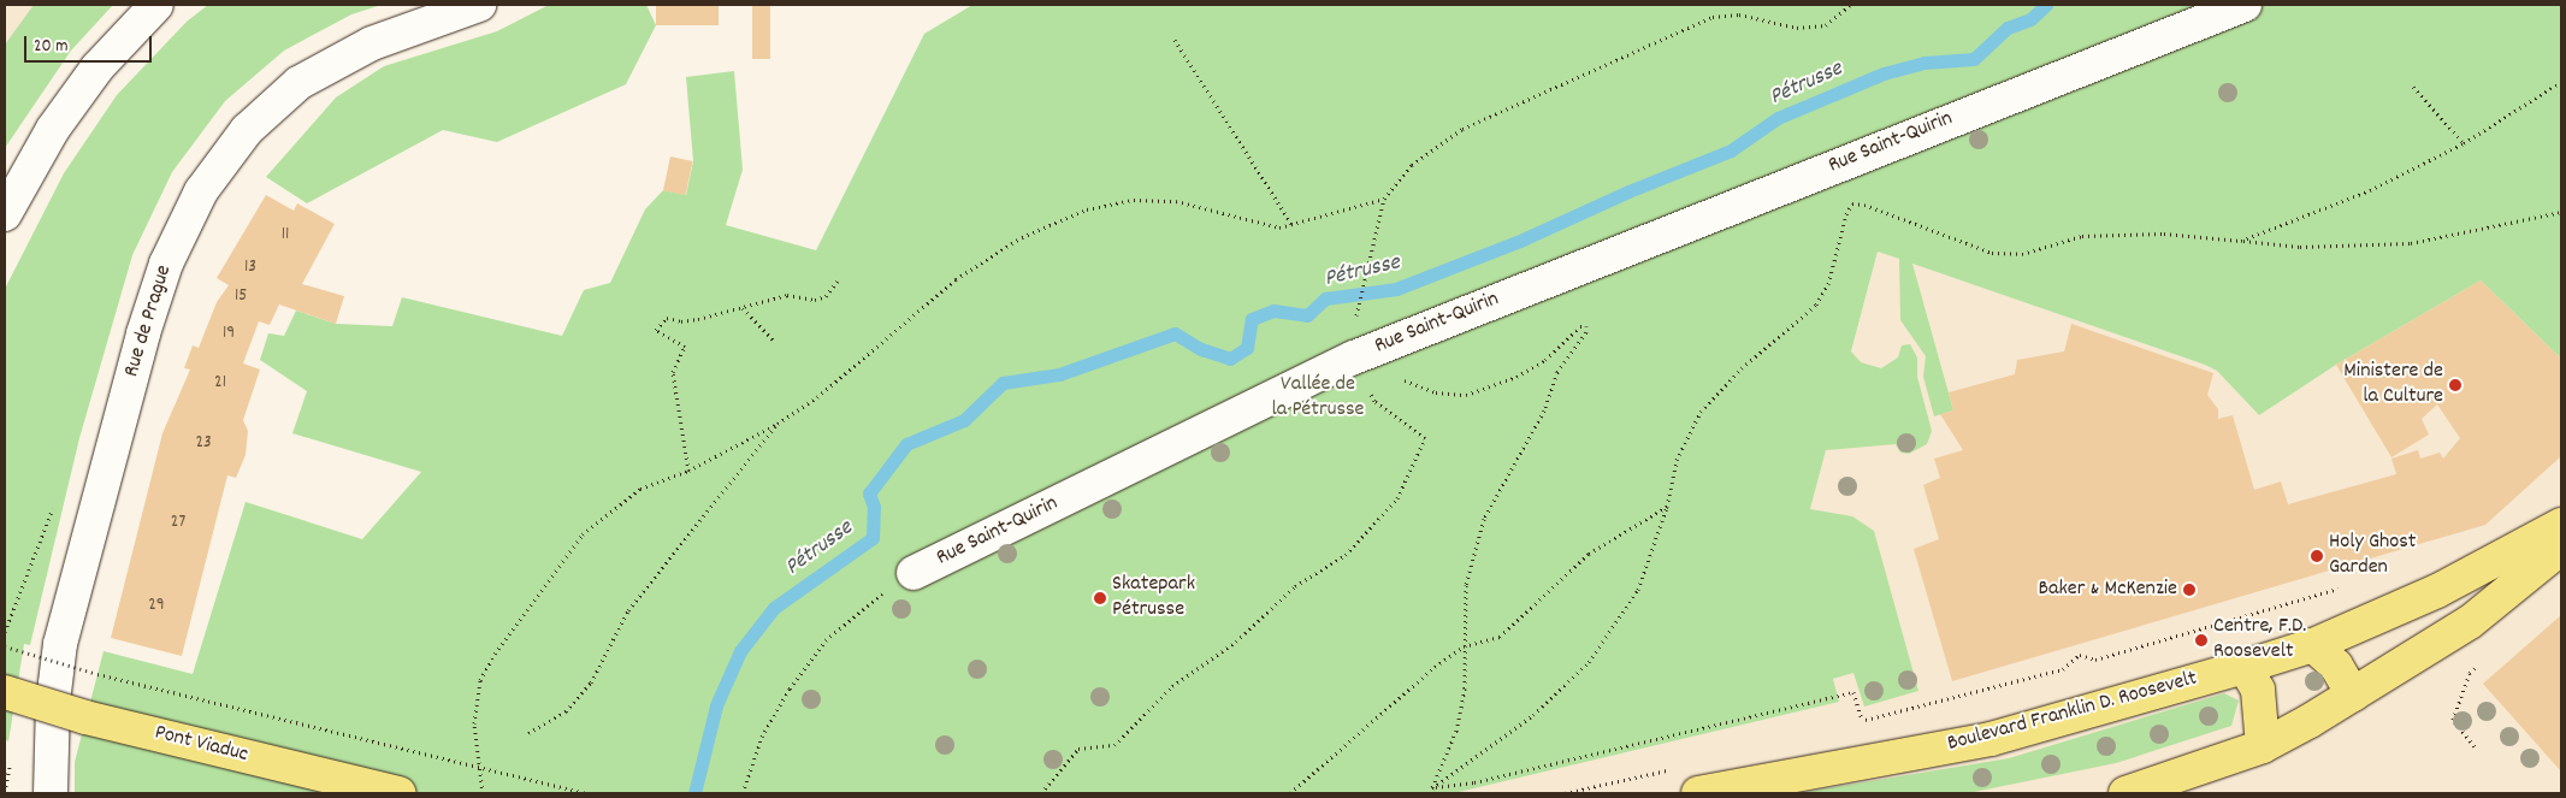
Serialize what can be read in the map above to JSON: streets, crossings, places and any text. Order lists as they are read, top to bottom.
{
  "streets": {
    "main road": ["Boulevard Franklin D. Roosevelt", "Pont Viaduc"],
    "street": ["Rue Saint-Quirin", "Rue de Prague"]
  },
  "water": ["Pétrusse"],
  "parks": ["Vallée de la Pétrusse"],
  "places": [
    "Ministere de la Culture",
    "Holy Ghost Garden",
    "Baker & McKenzie",
    "Skatepark Pétrusse",
    "Centre, F.D. Roosevelt"
  ],
  "house_numbers": [
    "11",
    "13",
    "15",
    "19",
    "21",
    "23",
    "27",
    "29"
  ],
  "scale_bar": "20 m"
}
